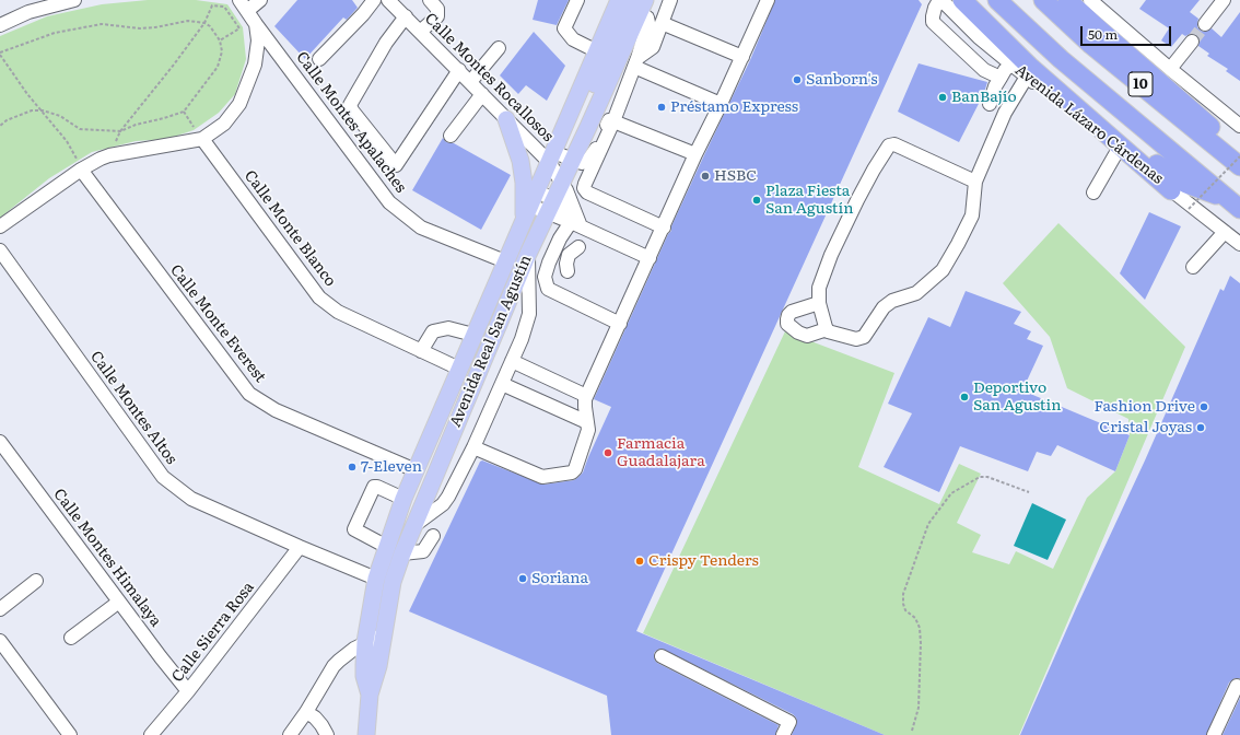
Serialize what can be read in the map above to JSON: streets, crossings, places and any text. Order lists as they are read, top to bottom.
{
  "streets": {
    "highway": ["10", "Avenida Lázaro Cárdenas"],
    "main road": ["Avenida Real San Agustín"],
    "street": [
      "Calle Montes Rocallosos",
      "Calle Montes Apalaches",
      "Calle Monte Blanco",
      "Calle Monte Everest",
      "Calle Montes Altos",
      "Calle Montes Himalaya",
      "Calle Sierra Rosa"
    ]
  },
  "crossings": [
    ["Calle Montes Rocallosos", "Avenida Real San Agustín"],
    ["Calle Montes Apalaches", "Avenida Real San Agustín"],
    ["Calle Monte Blanco", "Avenida Real San Agustín"],
    ["Calle Monte Everest", "Avenida Real San Agustín"],
    ["Avenida Real San Agustín", "Calle Montes Altos"],
    ["Calle Montes Altos", "Calle Sierra Rosa"],
    ["Calle Montes Himalaya", "Calle Sierra Rosa"]
  ],
  "places": [
    "Sanborn's",
    "BanBajío",
    "Préstamo Express",
    "HSBC",
    "Plaza Fiesta San Agustín",
    "Deportivo San Agustin",
    "Fashion Drive",
    "Cristal Joyas",
    "Farmacia Guadalajara",
    "7-Eleven",
    "Crispy Tenders",
    "Soriana"
  ],
  "scale_bar": "50 m"
}
